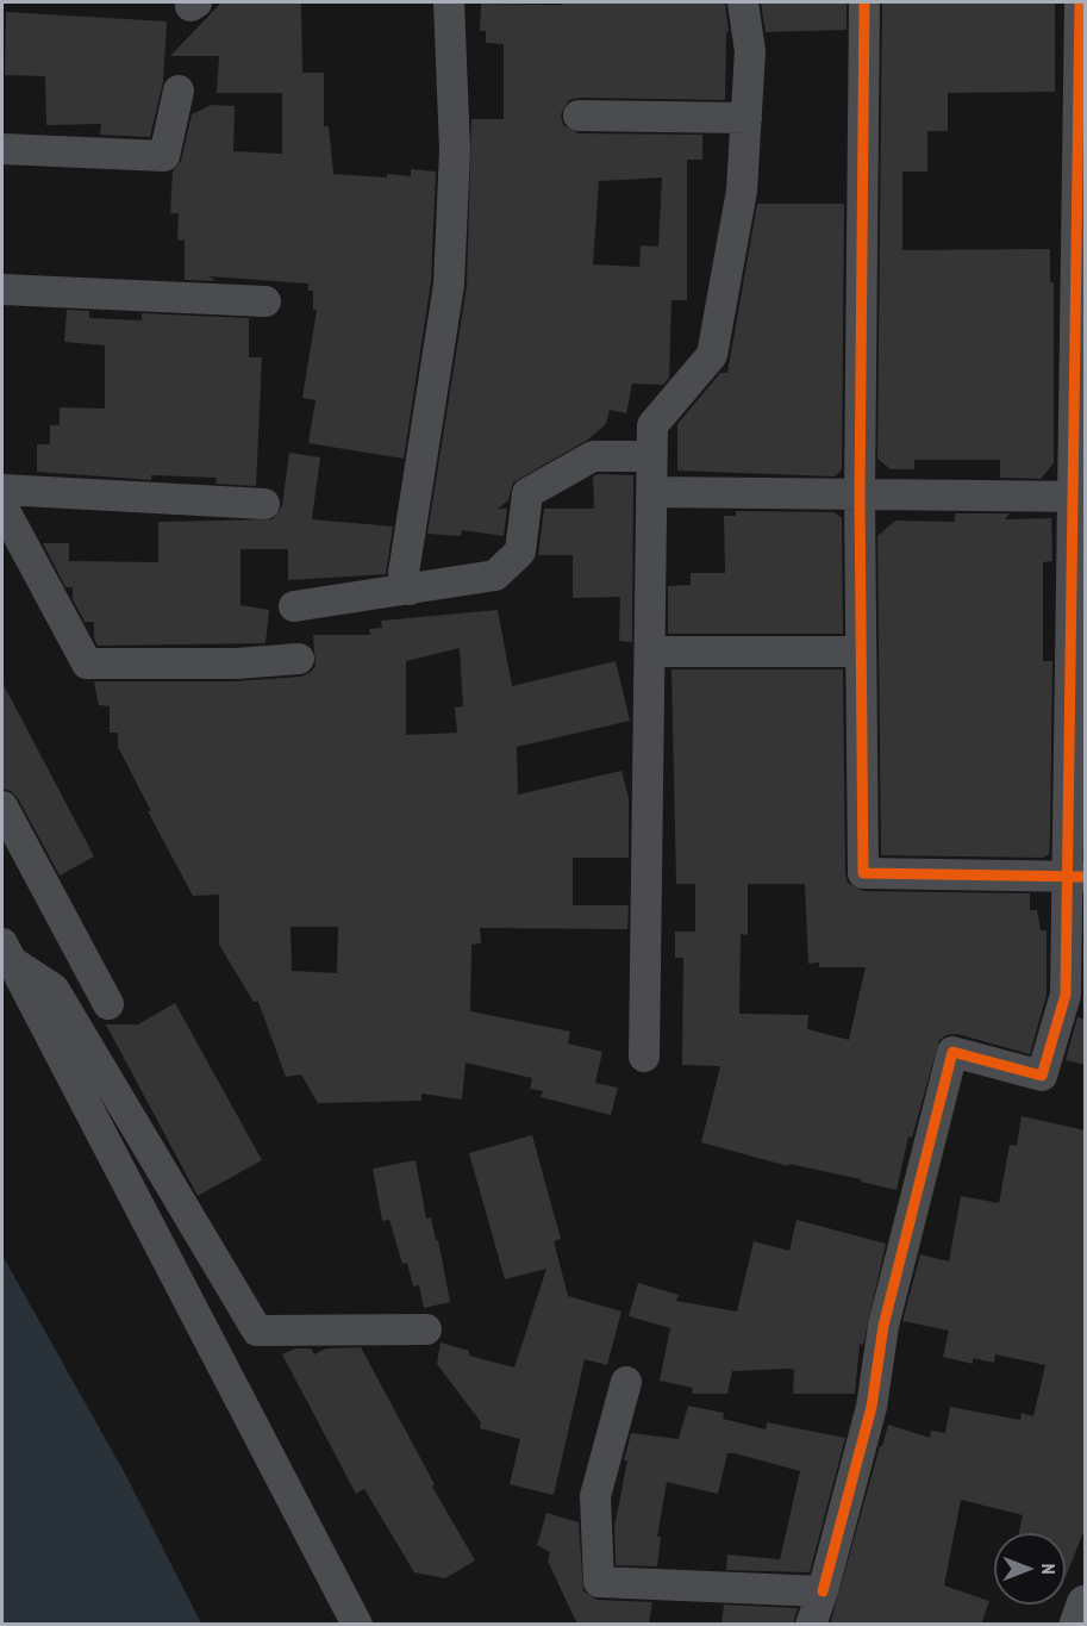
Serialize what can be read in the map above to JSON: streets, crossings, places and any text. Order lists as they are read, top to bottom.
{
  "north": "right"
}
